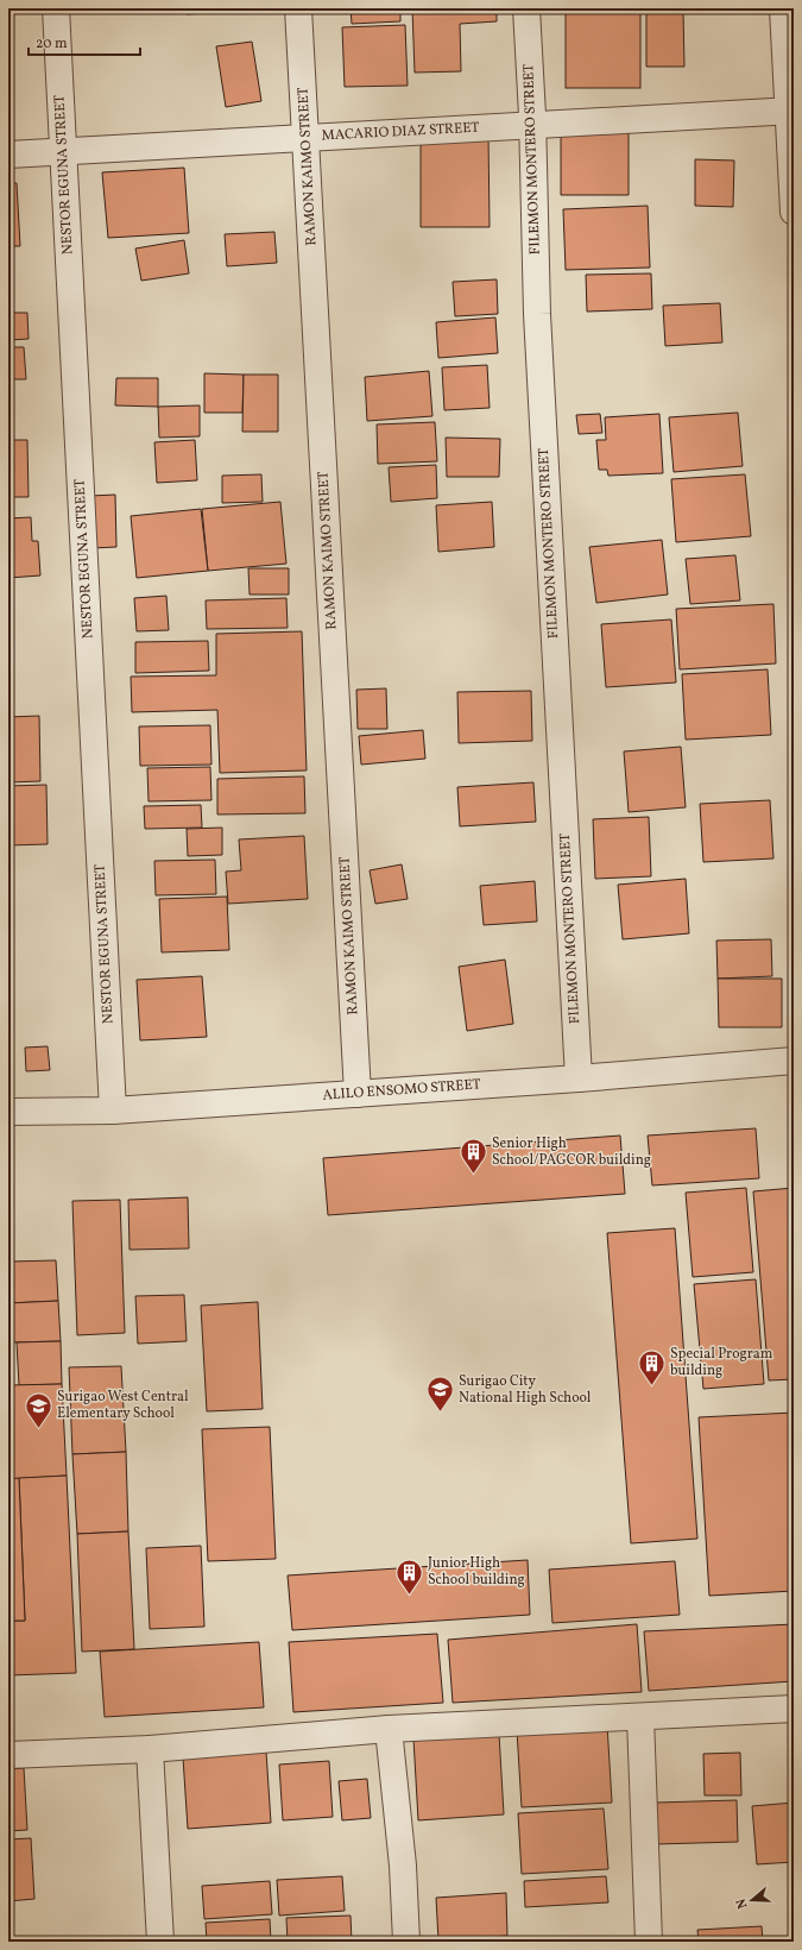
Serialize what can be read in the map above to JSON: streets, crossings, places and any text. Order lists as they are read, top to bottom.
{
  "streets": {
    "street": [
      "MACARIO DIAZ STREET",
      "FILEMON MONTERO STREET",
      "RAMON KAIMO STREET",
      "NESTOR EGUNA STREET",
      "ALILO ENSOMO STREET"
    ]
  },
  "crossings": [
    ["MACARIO DIAZ STREET", "FILEMON MONTERO STREET"],
    ["MACARIO DIAZ STREET", "RAMON KAIMO STREET"],
    ["MACARIO DIAZ STREET", "NESTOR EGUNA STREET"],
    ["FILEMON MONTERO STREET", "ALILO ENSOMO STREET"],
    ["RAMON KAIMO STREET", "ALILO ENSOMO STREET"],
    ["NESTOR EGUNA STREET", "ALILO ENSOMO STREET"]
  ],
  "places": {
    "building": ["Senior High School/PAGCOR building", "Special Program building", "Junior High School building"],
    "school or university": ["Surigao City National High School", "Surigao West Central Elementary School"]
  },
  "scale_bar": "20 m",
  "north": "left"
}
